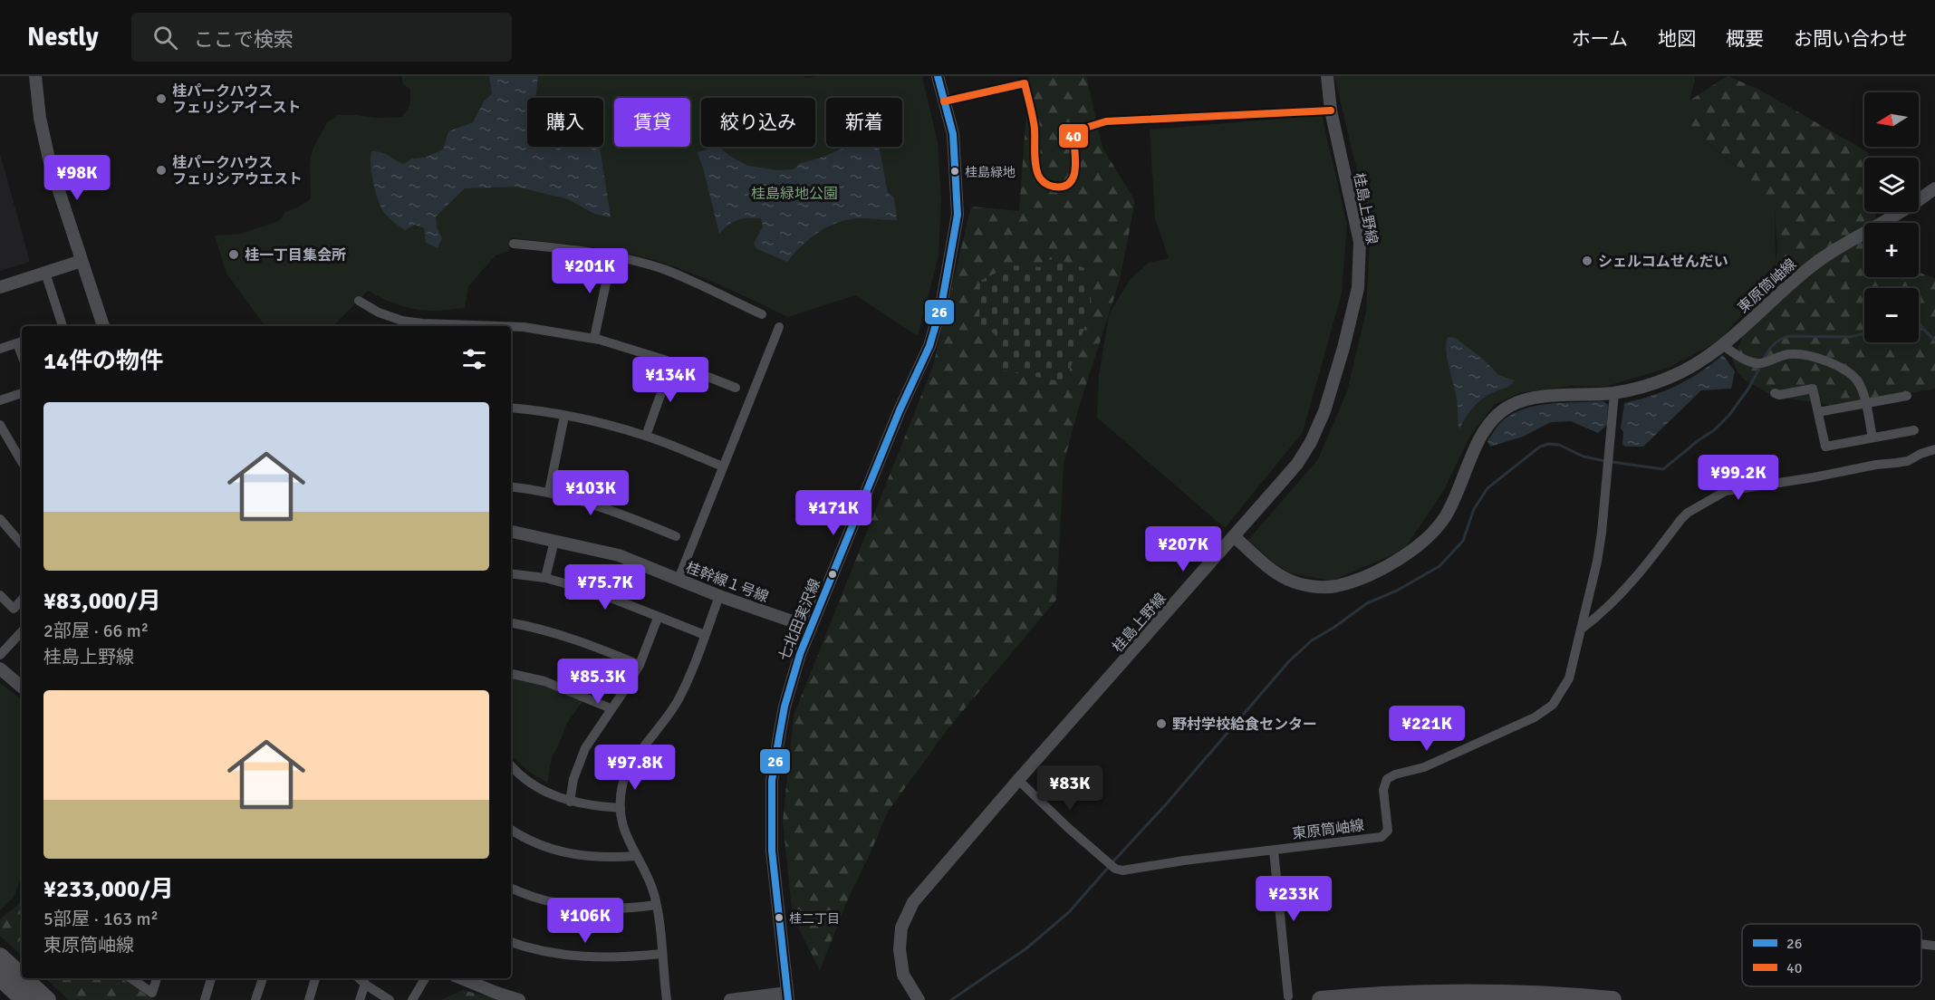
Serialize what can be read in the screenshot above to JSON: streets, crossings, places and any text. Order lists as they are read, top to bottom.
{
  "streets": {
    "street": [
      "桂島上野線",
      "東原筒岫線",
      "桂幹線１号線",
      "七北田実沢線"
    ]
  },
  "crossings": [
    ["桂島上野線", "東原筒岫線"],
    ["桂幹線１号線", "七北田実沢線"]
  ],
  "parks": ["桂島緑地公園"],
  "places": [
    "桂パークハウス フェリシアイースト",
    "桂パークハウス フェリシアウエスト",
    "桂島緑地",
    "桂一丁目集会所",
    "シェルコムせんだい",
    "野村学校給食センター",
    "桂二丁目"
  ],
  "lines": ["transit line 26", "transit line 40"],
  "legend": ["26", "40"],
  "north": "left",
  "page": {
    "header": "Nestly",
    "search": "ここで検索",
    "nav": [
      "ホーム",
      "地図",
      "概要",
      "お問い合わせ"
    ],
    "map_buttons": ["+", "−"],
    "chip": [
      "購入",
      "賃貸",
      "絞り込み",
      "新着"
    ],
    "price": [
      "¥98K",
      "¥201K",
      "¥134K",
      "¥99.2K",
      "¥103K",
      "¥171K",
      "¥207K",
      "¥75.7K",
      "¥85.3K",
      "¥221K",
      "¥97.8K",
      "¥83K",
      "¥233K",
      "¥106K"
    ],
    "heading": "14件の物件",
    "list": [
      {
        "name": "¥83,000/月",
        "note": "2部屋 · 66 m² · 桂島上野線"
      },
      {
        "name": "¥233,000/月",
        "note": "5部屋 · 163 m² · 東原筒岫線"
      }
    ]
  }
}
